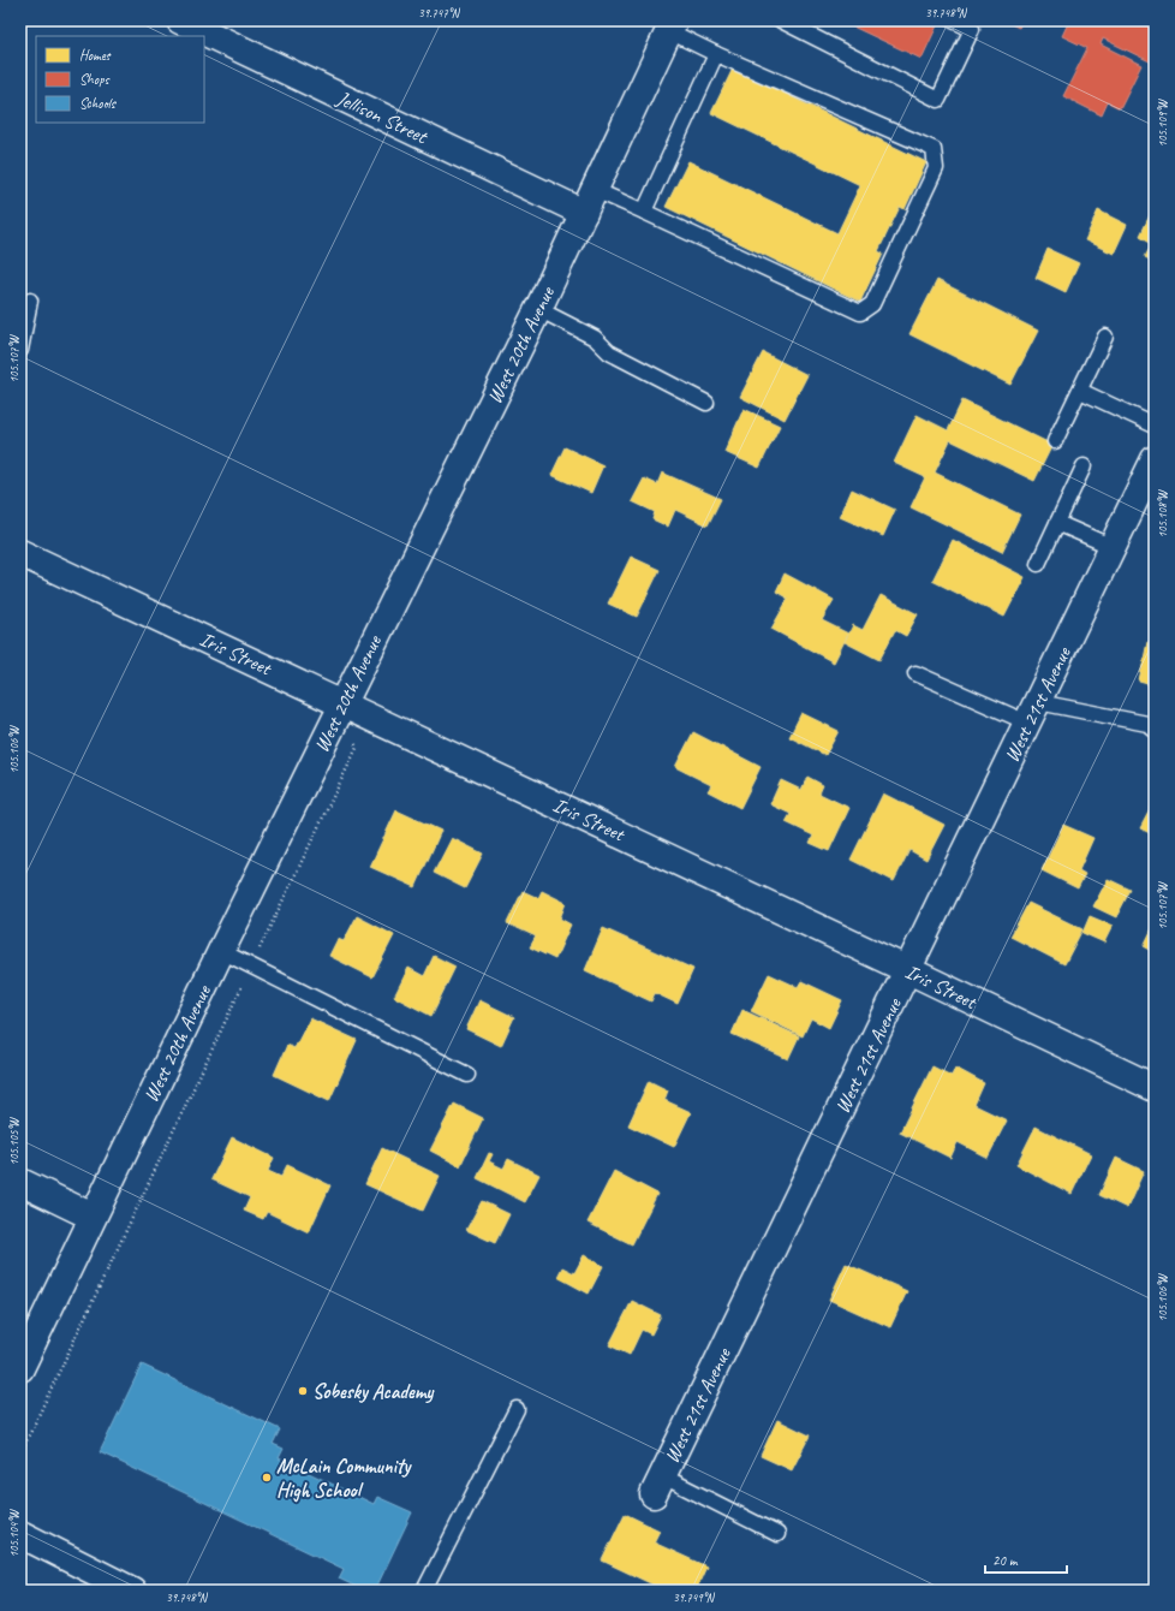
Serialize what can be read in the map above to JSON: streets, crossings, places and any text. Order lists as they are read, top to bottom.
{
  "streets": {
    "street": [
      "Jellison Street",
      "West 20th Avenue",
      "Iris Street",
      "West 21st Avenue"
    ]
  },
  "crossings": [
    ["Jellison Street", "West 20th Avenue"],
    ["West 20th Avenue", "Iris Street"],
    ["Iris Street", "West 21st Avenue"]
  ],
  "places": ["Sobesky Academy", "McLain Community High School"],
  "legend": ["Homes", "Shops", "Schools"],
  "scale_bar": "20 m",
  "coordinates": [
    "39.747°N",
    "39.748°N",
    "105.109°W",
    "105.107°W",
    "105.108°W",
    "105.106°W",
    "105.105°W",
    "105.104°W",
    "39.749°N"
  ]
}
